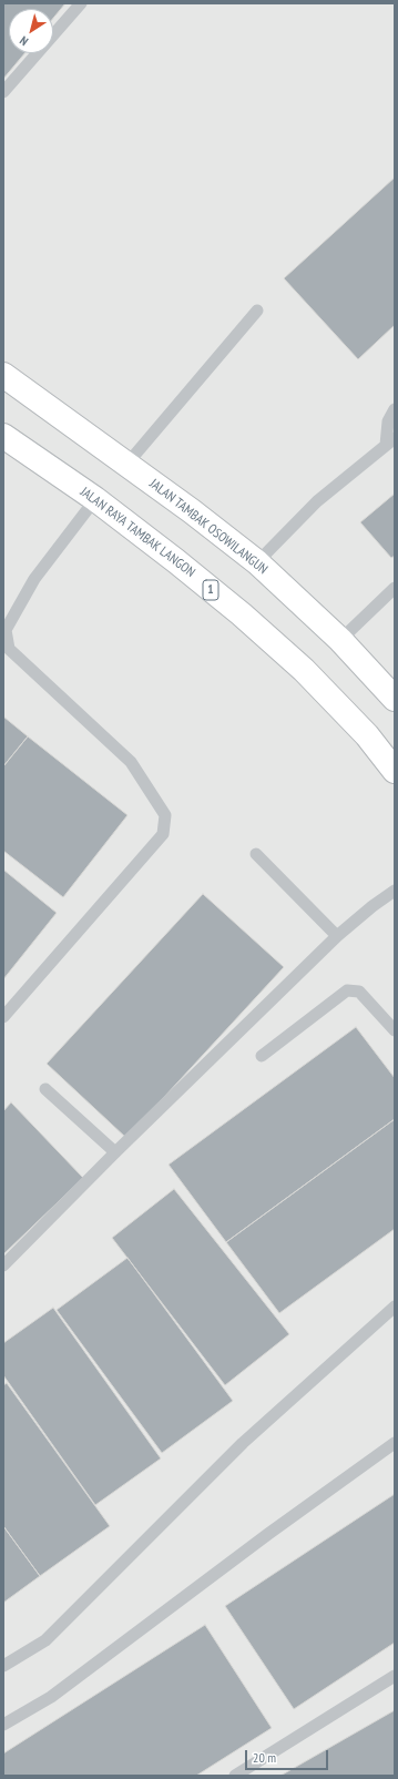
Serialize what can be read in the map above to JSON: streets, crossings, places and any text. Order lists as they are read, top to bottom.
{
  "streets": {
    "highway": ["JALAN TAMBAK OSOWILANGUN", "JALAN RAYA TAMBAK LANGON", "1"]
  },
  "scale_bar": "20 m",
  "north": "bottom left"
}
